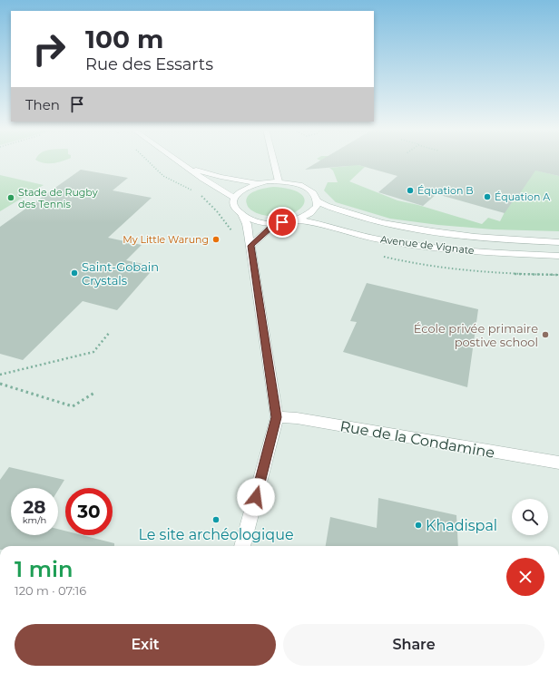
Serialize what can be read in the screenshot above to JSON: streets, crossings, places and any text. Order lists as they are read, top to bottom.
{
  "streets": {
    "street": ["Avenue de Vignate", "Rue de la Condamine"]
  },
  "places": [
    "Équation B",
    "Équation A",
    "Stade de Rugby des Tennis",
    "My Little Warung",
    "Saint-Gobain Crystals",
    "École privée primaire postive school",
    "Le site archéologique",
    "Khadispal"
  ],
  "page": {
    "turn": ["100 m", "Rue des Essarts"],
    "then": "Then",
    "speed": "28 km/h",
    "limit": "30",
    "heading": ["1 min", "120 m · 07:16"],
    "buttons": ["Exit", "Share"]
  }
}
